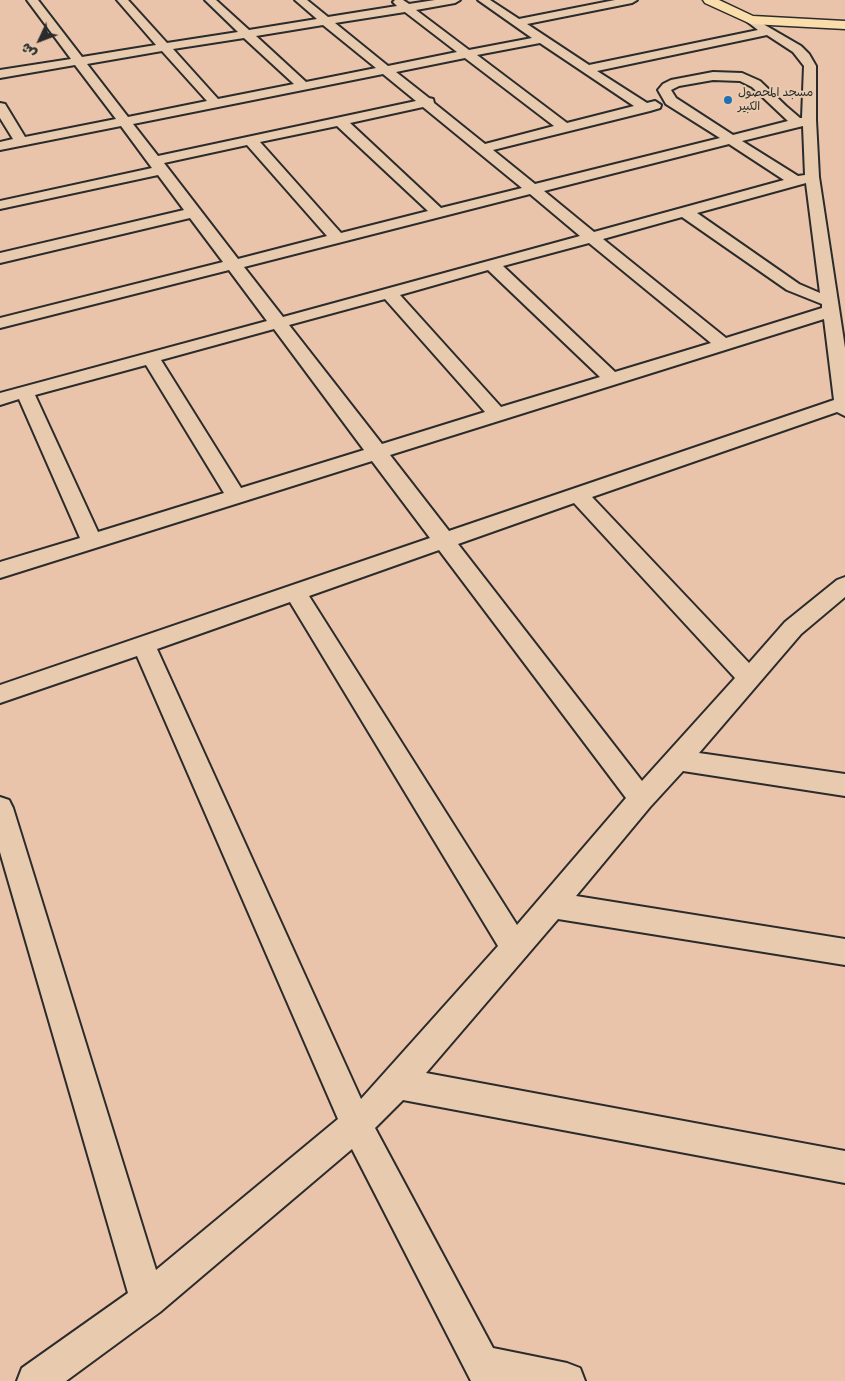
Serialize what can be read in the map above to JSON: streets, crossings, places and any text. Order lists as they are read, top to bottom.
{
  "places": ["مسجد المحصول الكبير"],
  "north": "bottom left"
}
